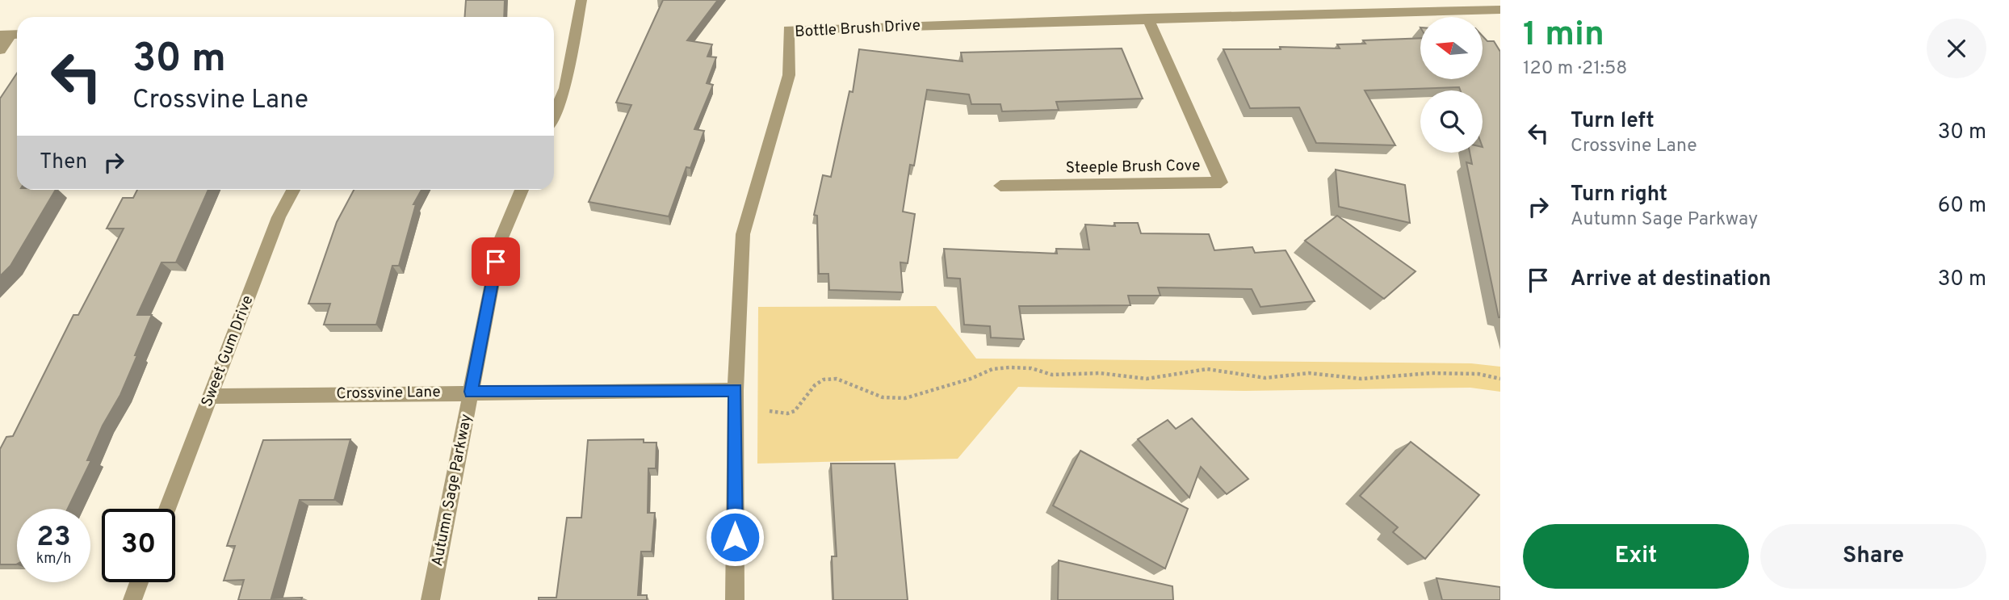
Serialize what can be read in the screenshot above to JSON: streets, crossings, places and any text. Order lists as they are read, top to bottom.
{
  "streets": {
    "street": [
      "Bottle Brush Drive",
      "Steeple Brush Cove",
      "Sweet Gum Drive",
      "Crossvine Lane",
      "Autumn Sage Parkway"
    ]
  },
  "crossings": [
    ["Bottle Brush Drive", "Steeple Brush Cove"],
    ["Bottle Brush Drive", "Crossvine Lane"],
    ["Sweet Gum Drive", "Crossvine Lane"],
    ["Crossvine Lane", "Autumn Sage Parkway"]
  ],
  "north": "left",
  "page": {
    "heading": ["1 min", "120 m · 21:58"],
    "turn": ["30 m", "Crossvine Lane"],
    "list": [
      {
        "name": "Turn left",
        "note": "Crossvine Lane",
        "value": "30 m"
      },
      {
        "name": "Turn right",
        "note": "Autumn Sage Parkway",
        "value": "60 m"
      },
      {
        "name": "Arrive at destination",
        "value": "30 m"
      }
    ],
    "then": "Then",
    "speed": "23 km/h",
    "limit": "30",
    "buttons": ["Exit", "Share"]
  }
}
